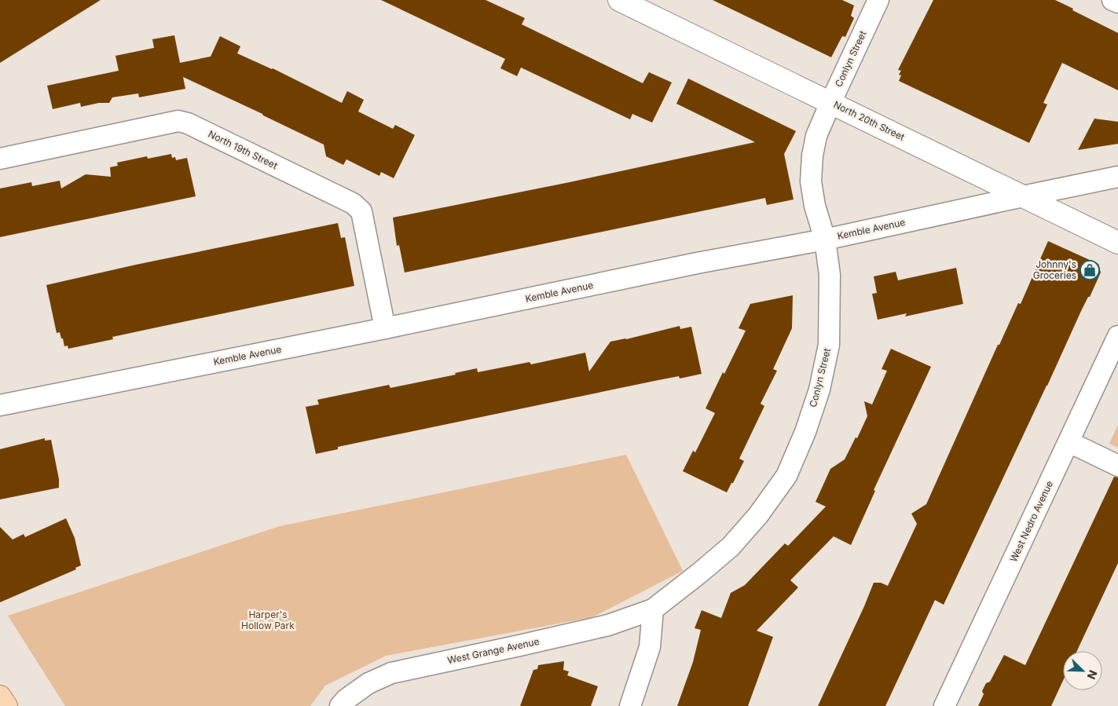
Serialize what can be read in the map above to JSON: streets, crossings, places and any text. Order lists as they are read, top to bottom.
{
  "streets": {
    "street": [
      "Conlyn Street",
      "North 20th Street",
      "North 19th Street",
      "Kemble Avenue",
      "West Nedro Avenue",
      "West Grange Avenue"
    ]
  },
  "crossings": [
    ["Conlyn Street", "North 20th Street"],
    ["Conlyn Street", "Kemble Avenue"],
    ["Conlyn Street", "West Grange Avenue"],
    ["North 20th Street", "Kemble Avenue"],
    ["North 19th Street", "Kemble Avenue"]
  ],
  "parks": ["Harper's Hollow Park"],
  "places": {
    "shop": ["Johnny's Groceries"]
  },
  "north": "bottom right"
}
